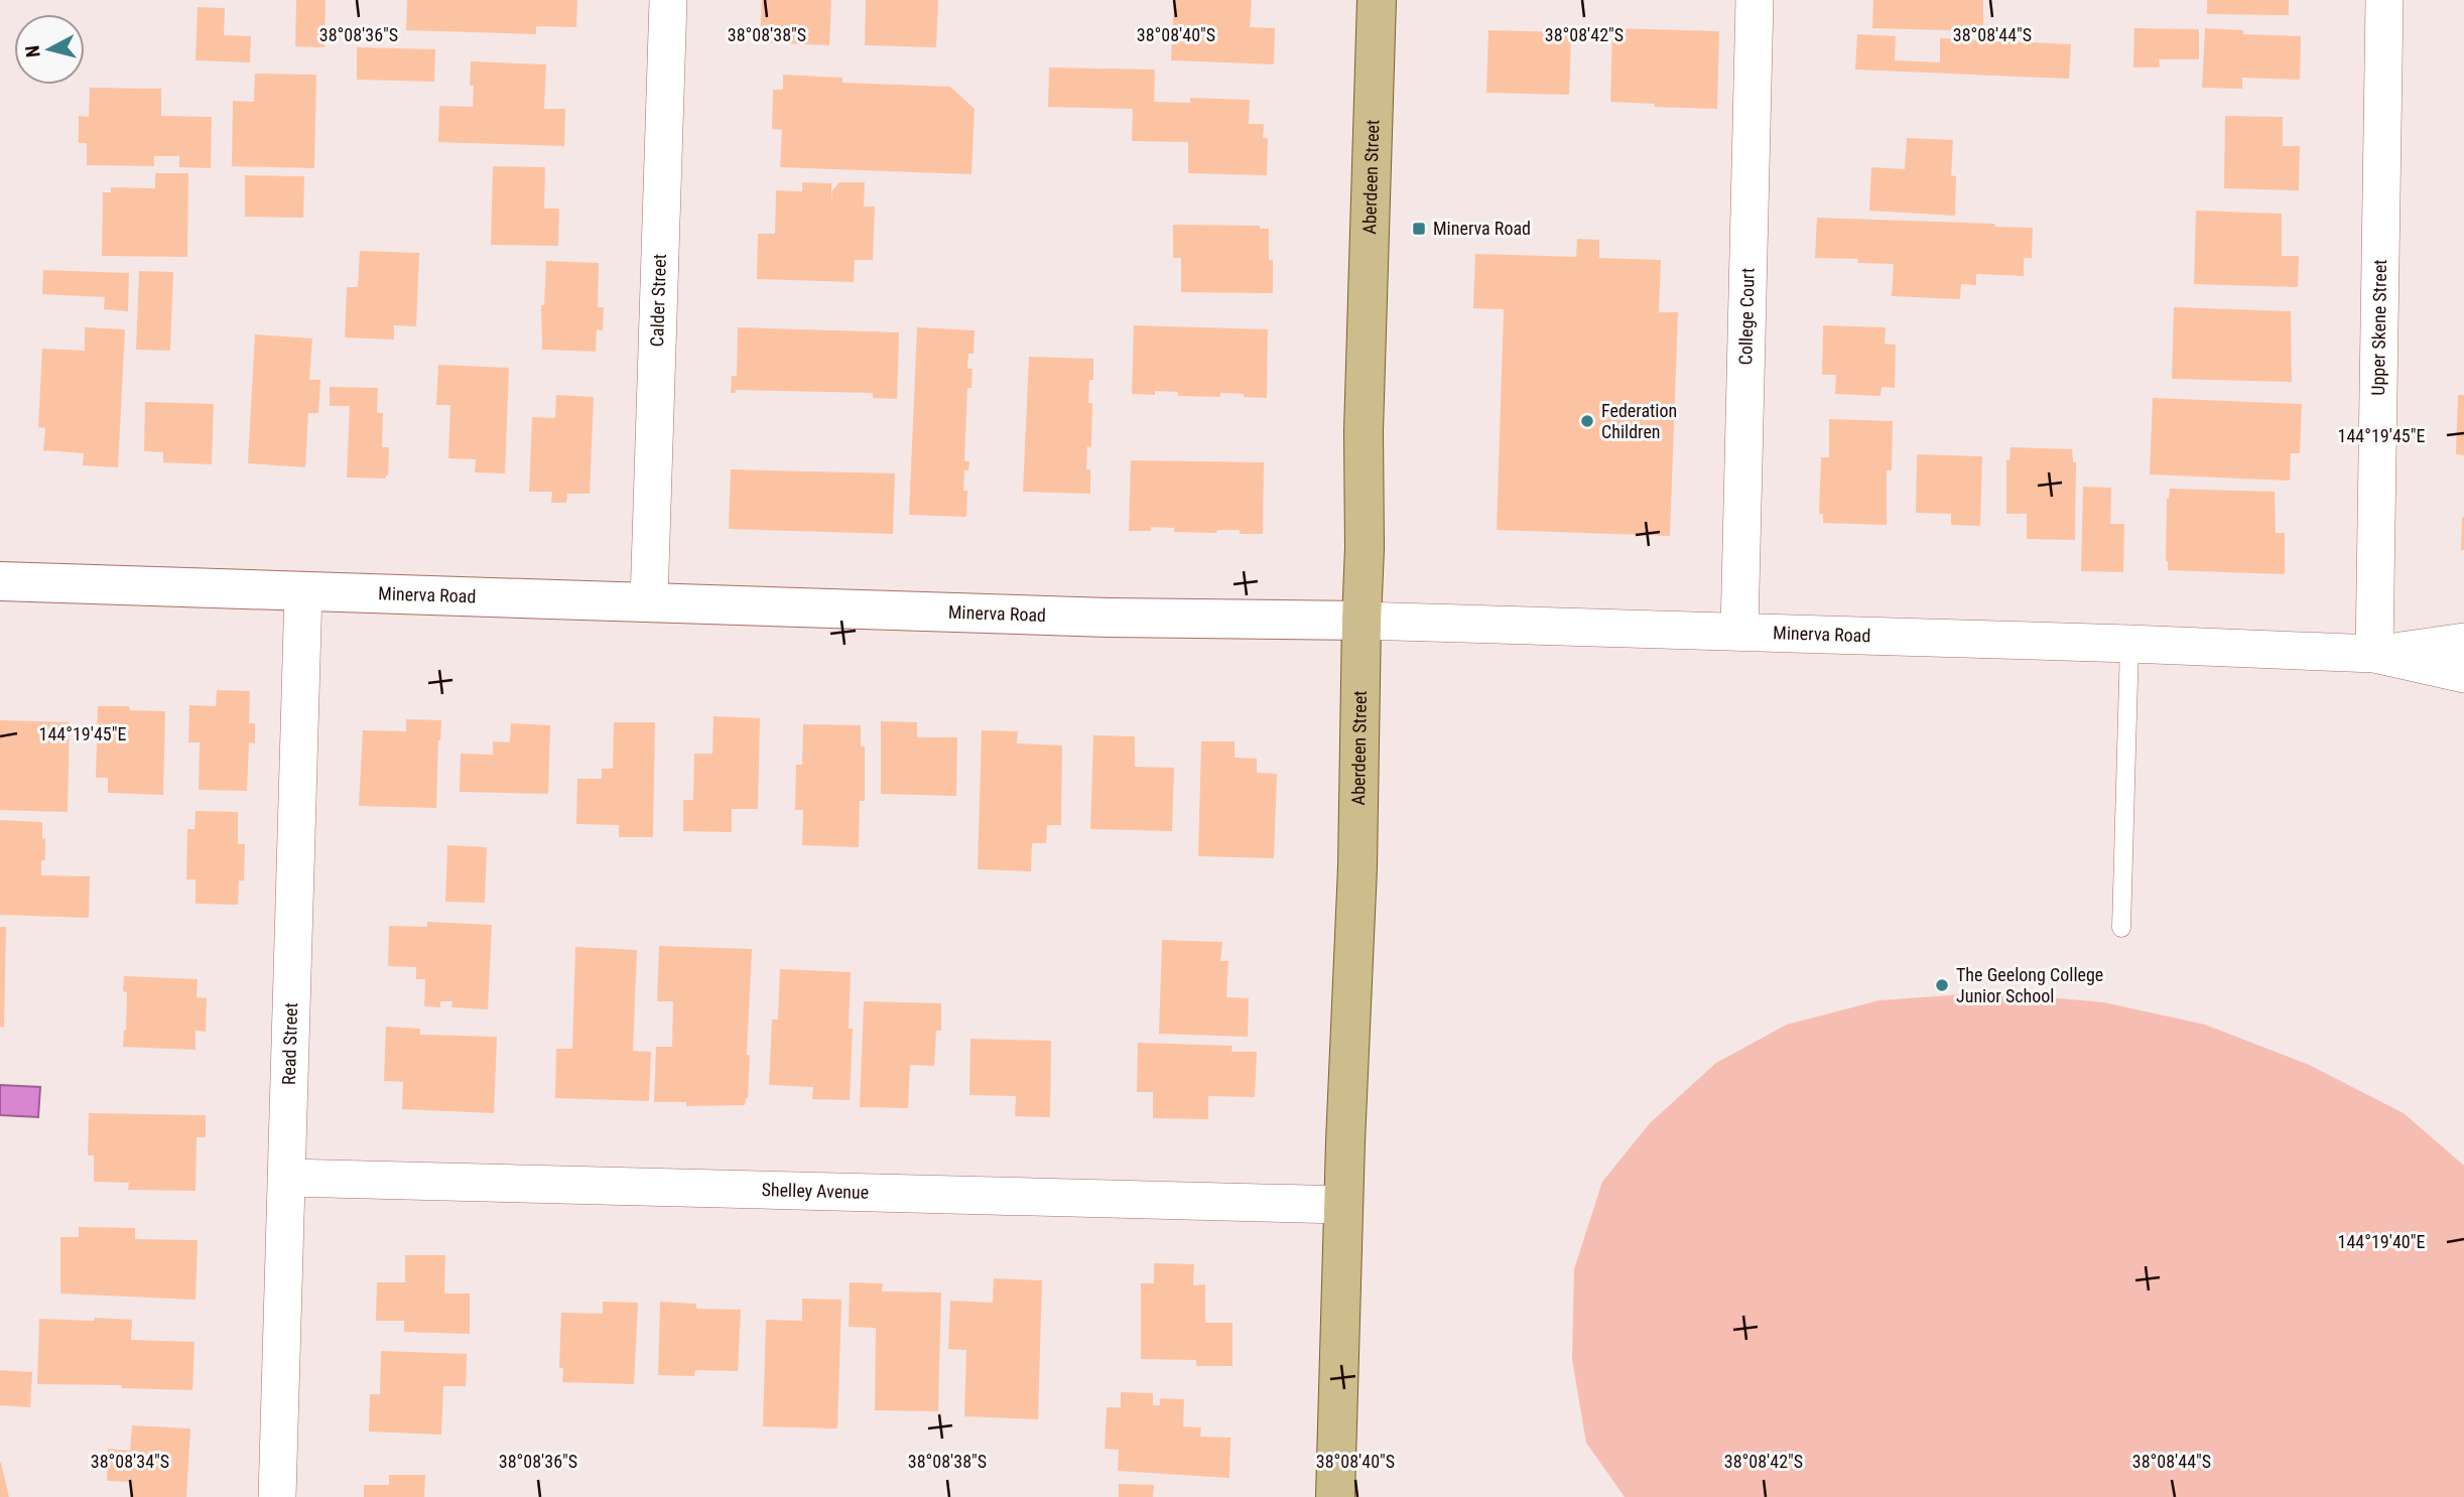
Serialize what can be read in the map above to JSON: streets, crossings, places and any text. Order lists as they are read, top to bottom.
{
  "streets": {
    "main road": ["Aberdeen Street"],
    "street": [
      "Calder Street",
      "College Court",
      "Upper Skene Street",
      "Minerva Road",
      "Read Street",
      "Shelley Avenue"
    ]
  },
  "crossings": [
    ["Aberdeen Street", "Minerva Road"],
    ["Aberdeen Street", "Shelley Avenue"],
    ["Calder Street", "Minerva Road"],
    ["College Court", "Minerva Road"],
    ["Upper Skene Street", "Minerva Road"],
    ["Minerva Road", "Read Street"],
    ["Read Street", "Shelley Avenue"]
  ],
  "places": {
    "transit": ["Minerva Road"],
    "other": ["Federation Children", "The Geelong College Junior School"]
  },
  "north": "left",
  "coordinates": [
    "38°08'36\"S",
    "38°08'38\"S",
    "38°08'40\"S",
    "38°08'42\"S",
    "38°08'44\"S",
    "144°19'45\"E",
    "144°19'40\"E",
    "38°08'34\"S"
  ]
}
